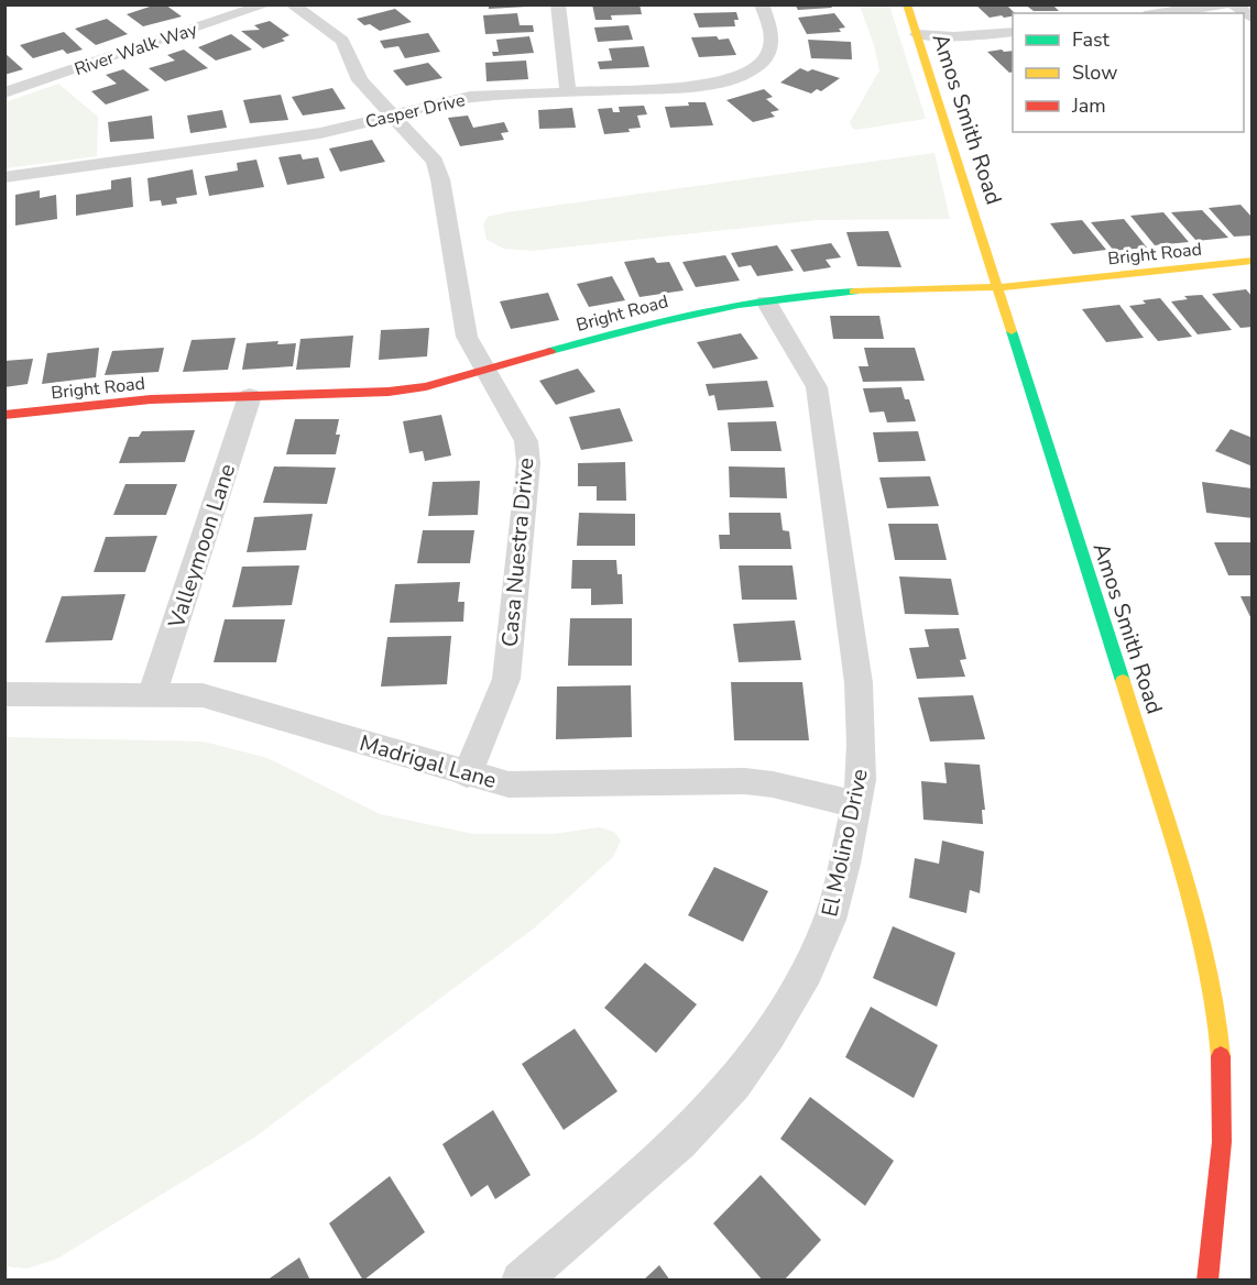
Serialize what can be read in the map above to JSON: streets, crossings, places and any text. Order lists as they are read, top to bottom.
{
  "streets": {
    "street": [
      "River Walk Way",
      "Casper Drive",
      "Amos Smith Road",
      "Bright Road",
      "Valleymoon Lane",
      "Casa Nuestra Drive",
      "Madrigal Lane",
      "El Molino Drive"
    ]
  },
  "crossings": [
    ["Casper Drive", "Casa Nuestra Drive"],
    ["Amos Smith Road", "Bright Road"],
    ["Bright Road", "Valleymoon Lane"],
    ["Bright Road", "Casa Nuestra Drive"],
    ["Bright Road", "El Molino Drive"],
    ["Valleymoon Lane", "Madrigal Lane"],
    ["Casa Nuestra Drive", "Madrigal Lane"],
    ["Madrigal Lane", "El Molino Drive"]
  ],
  "legend": ["Fast", "Slow", "Jam"]
}
